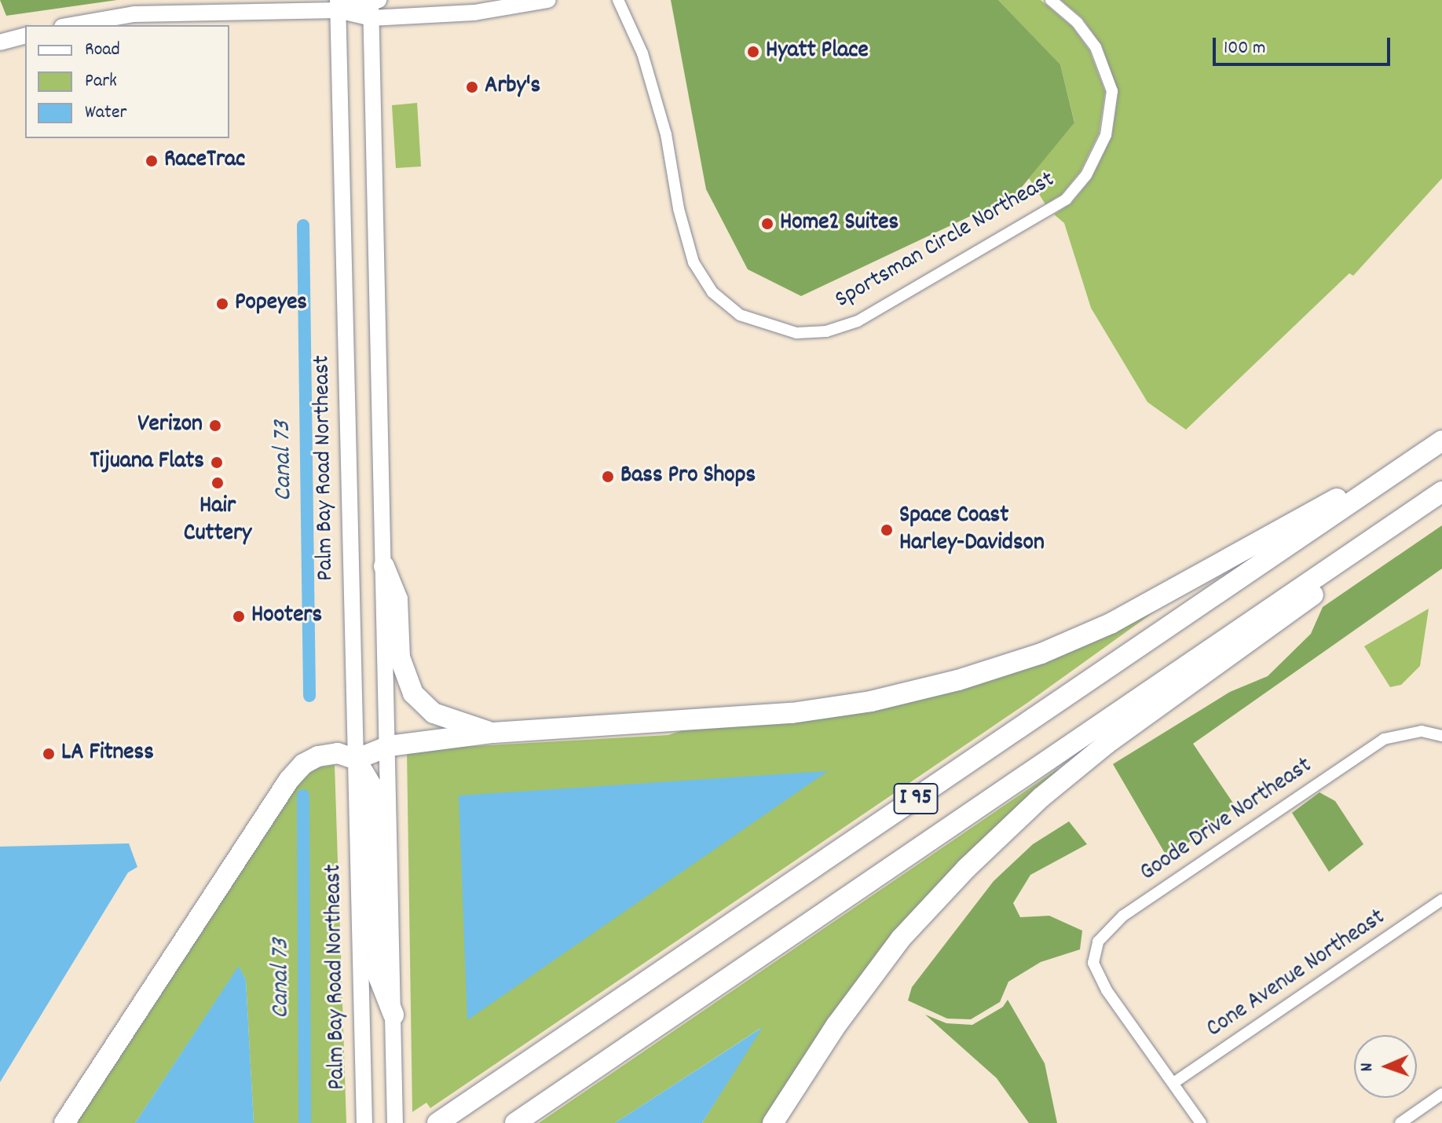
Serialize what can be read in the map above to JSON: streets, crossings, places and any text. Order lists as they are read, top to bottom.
{
  "streets": {
    "highway": ["I 95"],
    "main road": ["Palm Bay Road Northeast"],
    "street": ["Sportsman Circle Northeast", "Goode Drive Northeast", "Cone Avenue Northeast"]
  },
  "crossings": [
    ["Goode Drive Northeast", "Cone Avenue Northeast"]
  ],
  "water": ["Canal 73"],
  "places": [
    "Hyatt Place",
    "Arby's",
    "RaceTrac",
    "Home2 Suites",
    "Popeyes",
    "Verizon",
    "Tijuana Flats",
    "Bass Pro Shops",
    "Hair Cuttery",
    "Space Coast Harley-Davidson",
    "Hooters",
    "LA Fitness"
  ],
  "legend": ["Road", "Park", "Water"],
  "scale_bar": "100 m",
  "north": "left"
}
